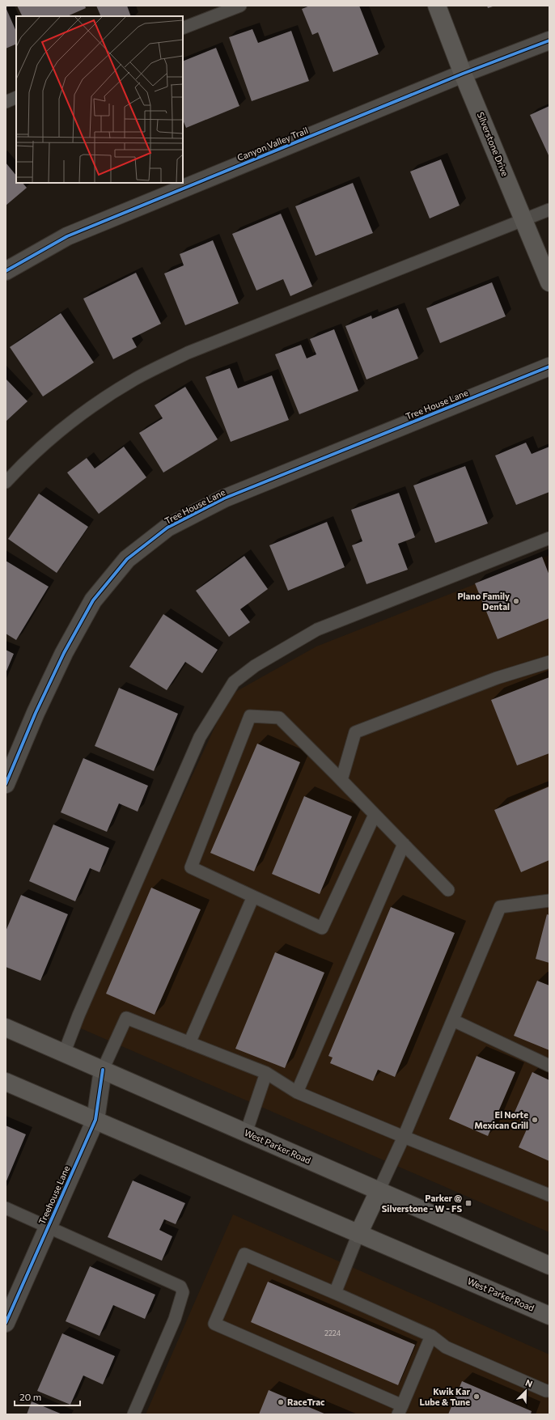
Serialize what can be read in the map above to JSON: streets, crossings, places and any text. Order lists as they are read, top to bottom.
{
  "streets": {
    "main road": ["Silverstone Drive", "West Parker Road"],
    "street": ["Canyon Valley Trail", "Tree House Lane", "Treehouse Lane"]
  },
  "crossings": [
    ["Canyon Valley Trail", "Silverstone Drive"],
    ["West Parker Road", "Treehouse Lane"]
  ],
  "places": {
    "other": [
      "Plano Family Dental",
      "El Norte Mexican Grill",
      "Kwik Kar Lube & Tune",
      "RaceTrac"
    ],
    "transit": ["Parker @ Silverstone - W - FS"]
  },
  "house_numbers": ["2224"],
  "scale_bar": "20 m",
  "north": "top right"
}
